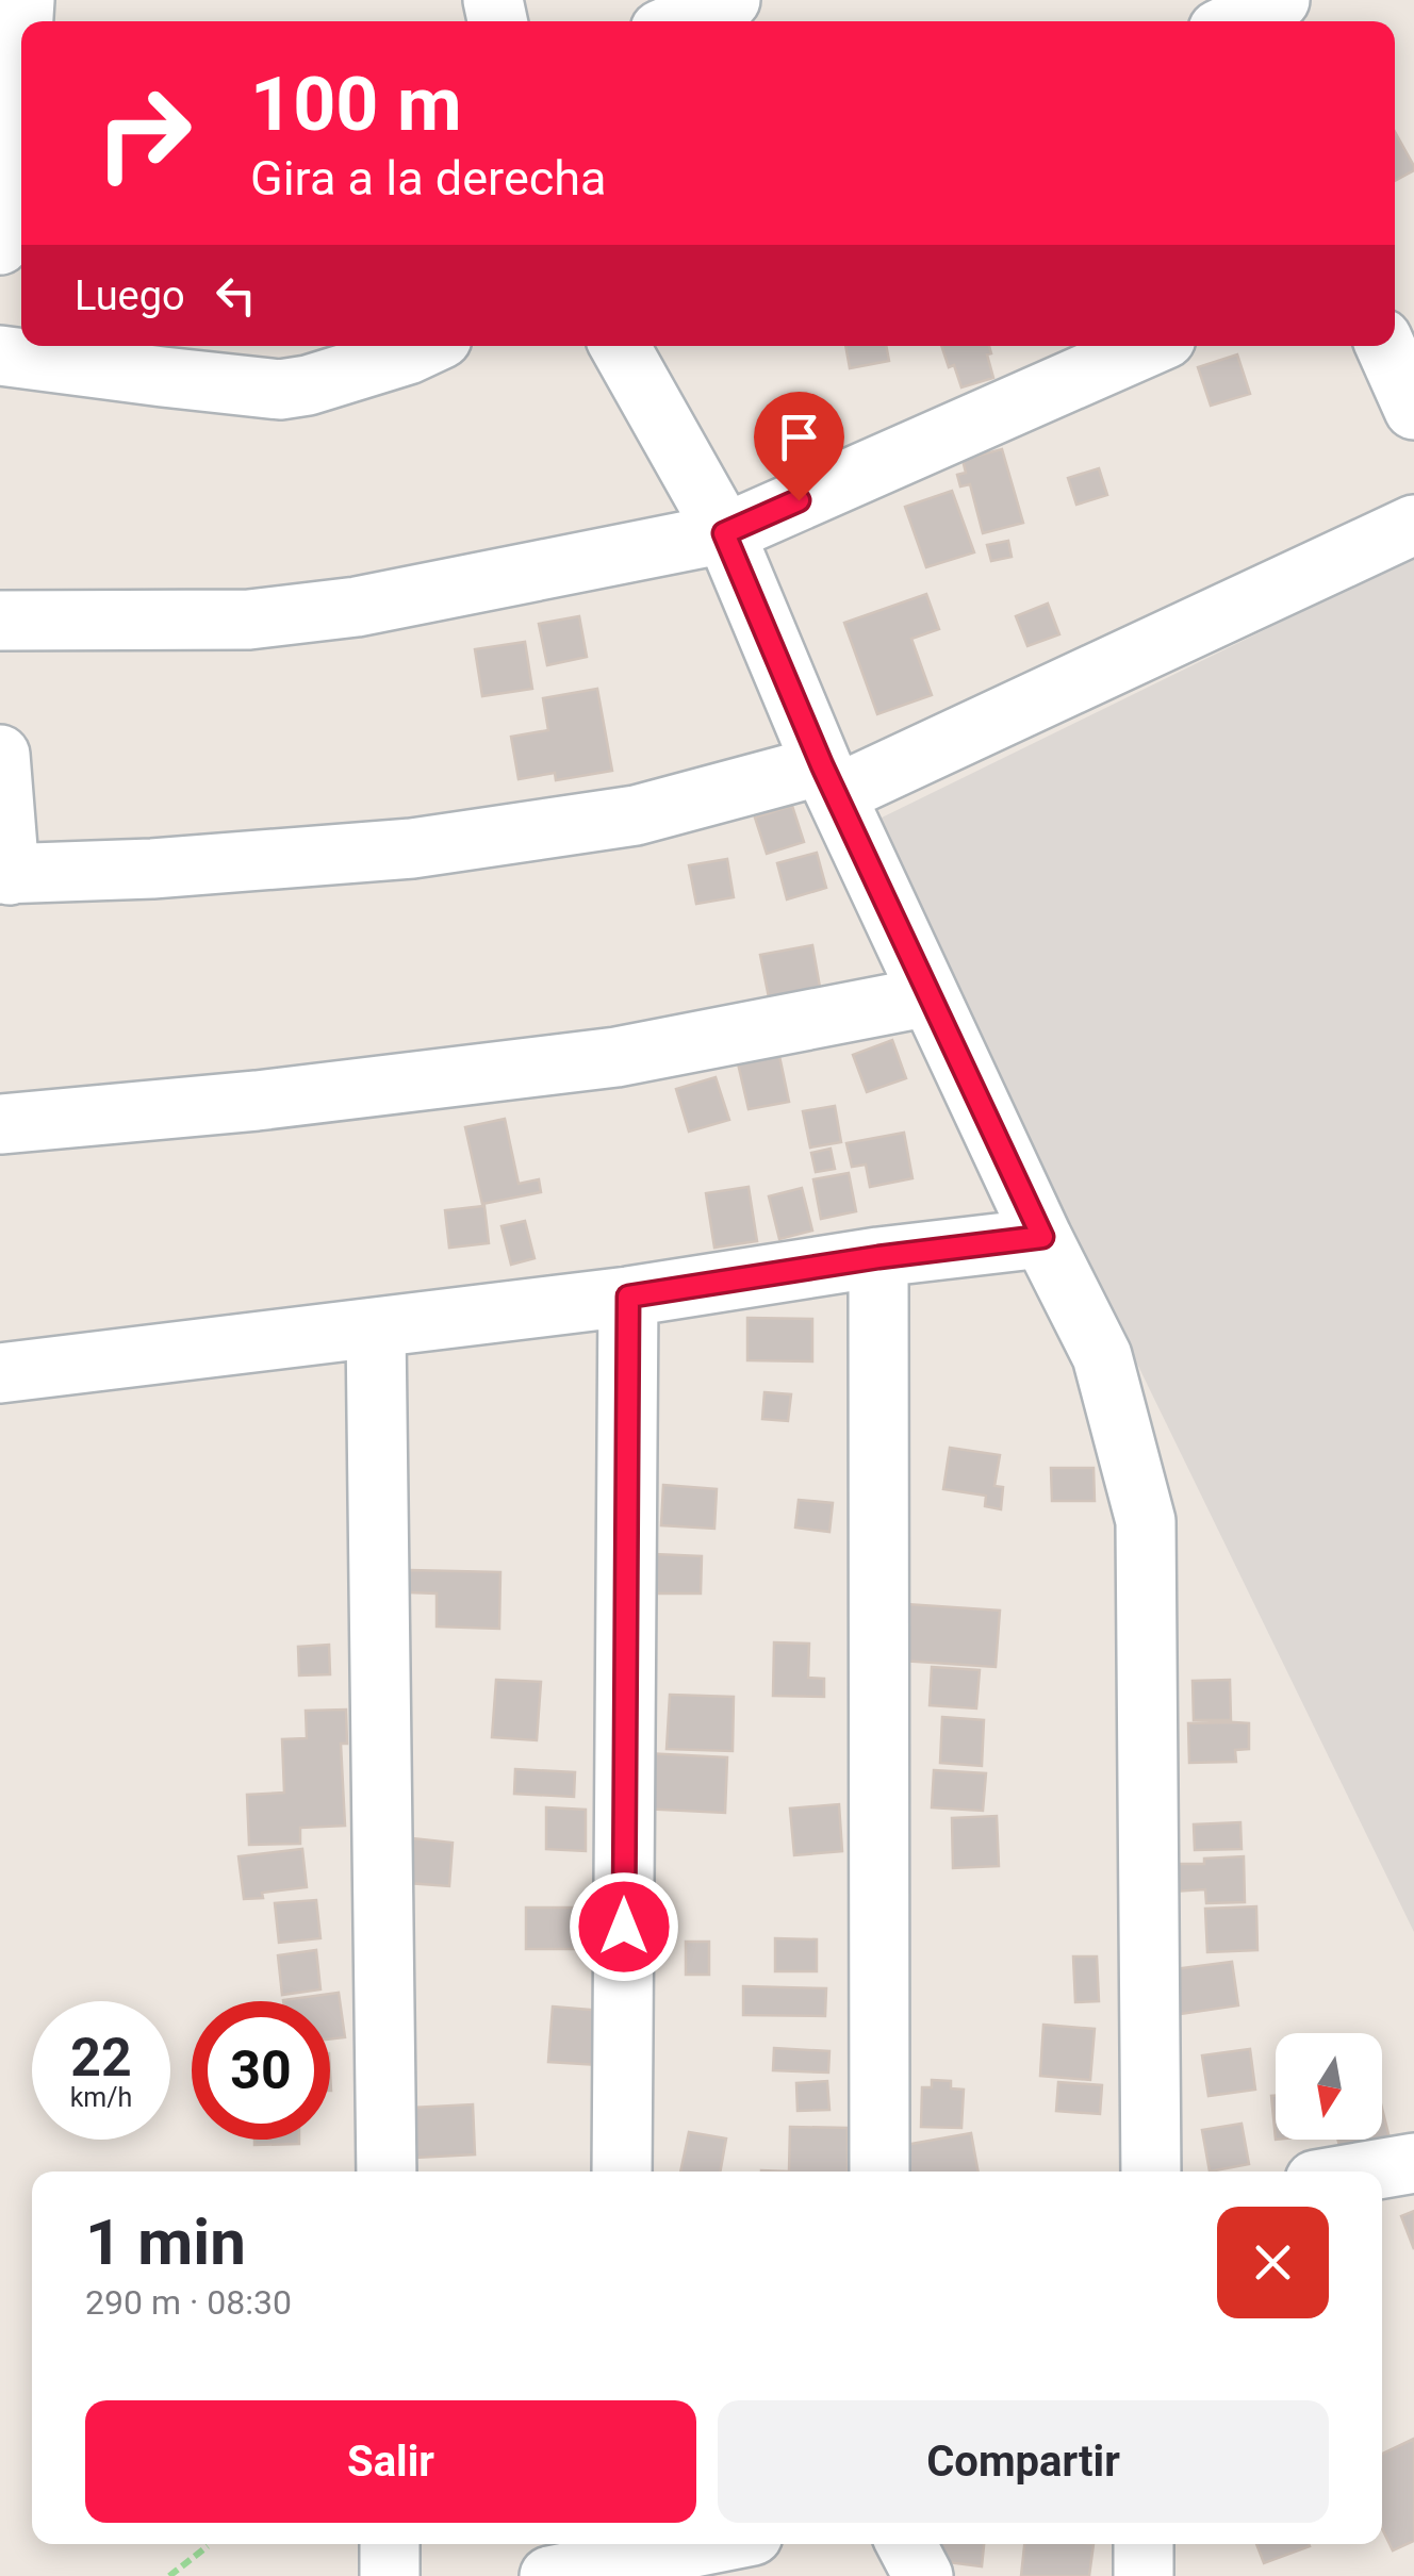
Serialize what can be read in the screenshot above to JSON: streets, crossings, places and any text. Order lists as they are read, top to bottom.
{
  "north": "bottom",
  "page": {
    "turn": ["100 m", "Gira a la derecha"],
    "then": "Luego",
    "speed": "22 km/h",
    "limit": "30",
    "heading": ["1 min", "290 m · 08:30"],
    "buttons": ["Salir", "Compartir"]
  }
}
